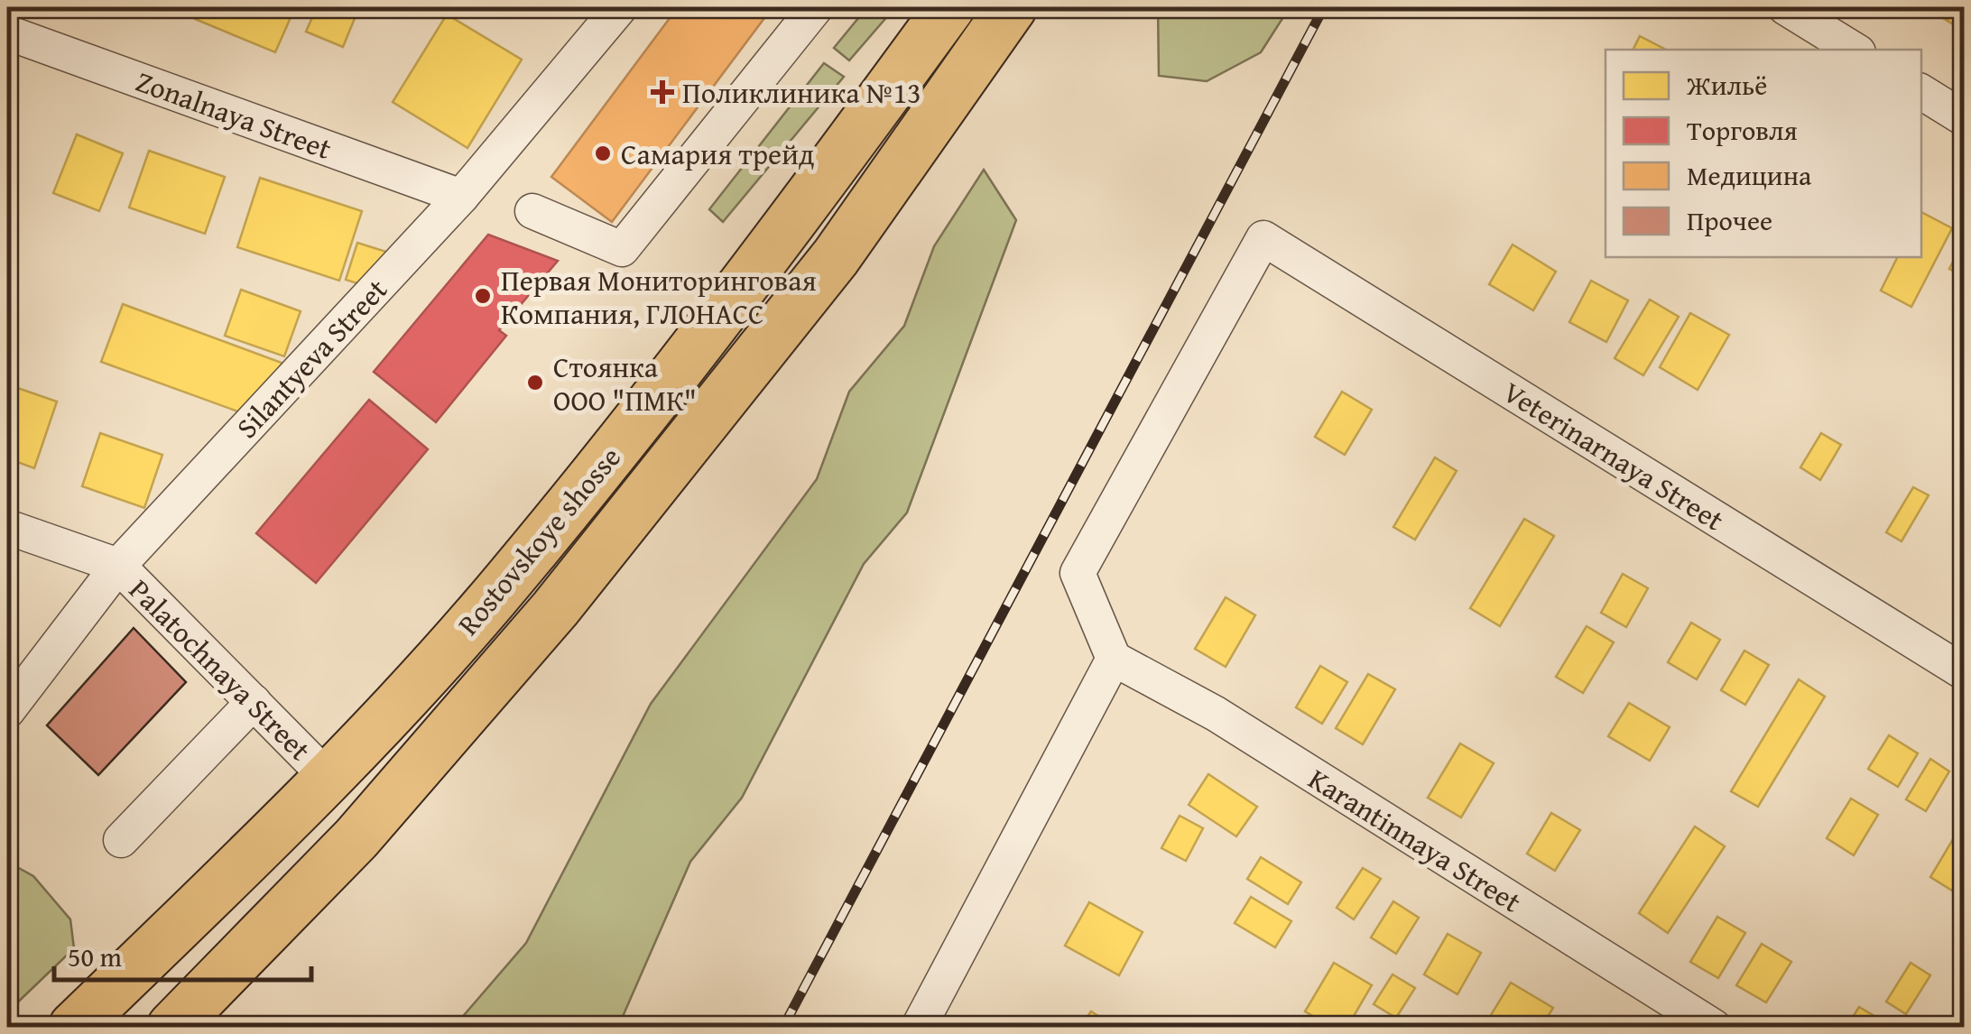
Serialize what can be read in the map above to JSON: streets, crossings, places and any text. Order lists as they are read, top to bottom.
{
  "streets": {
    "highway": ["Rostovskoye shosse"],
    "street": [
      "Zonalnaya Street",
      "Silantyeva Street",
      "Veterinarnaya Street",
      "Palatochnaya Street",
      "Karantinnaya Street"
    ]
  },
  "crossings": [
    ["Zonalnaya Street", "Silantyeva Street"],
    ["Silantyeva Street", "Palatochnaya Street"],
    ["Veterinarnaya Street", "Karantinnaya Street"],
    ["Rostovskoye shosse", "Palatochnaya Street"]
  ],
  "places": {
    "health": ["Поликлиника №13"],
    "other": ["Самария трейд", "Первая Мониторинговая Компания, ГЛОНАСС", "Стоянка ООО \"ПМК\""]
  },
  "legend": [
    "Жильё",
    "Торговля",
    "Медицина",
    "Прочее"
  ],
  "scale_bar": "50 m"
}
